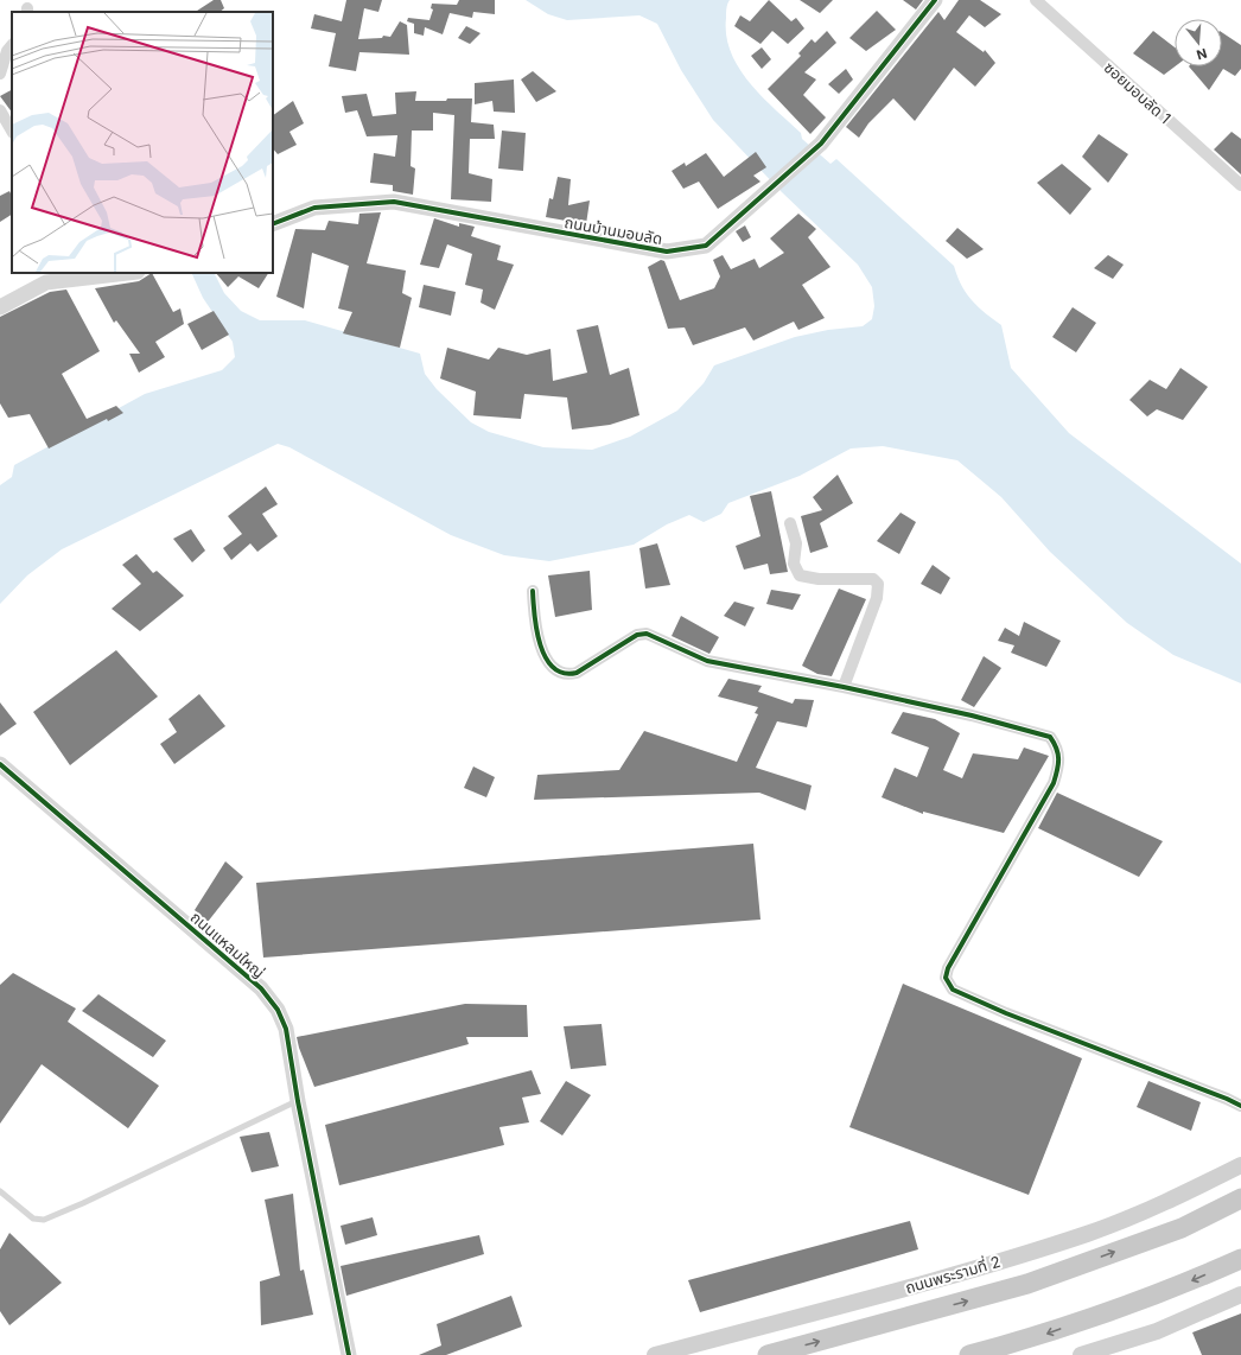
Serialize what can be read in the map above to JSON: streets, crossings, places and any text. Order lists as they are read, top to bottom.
{
  "streets": {
    "highway": ["ถนนพระรามที่ 2"],
    "street": ["ซอยมอบลัด 1", "ถนนบ้านมอบลัด", "ถนนแหลมใหญ่"]
  },
  "north": "bottom"
}
